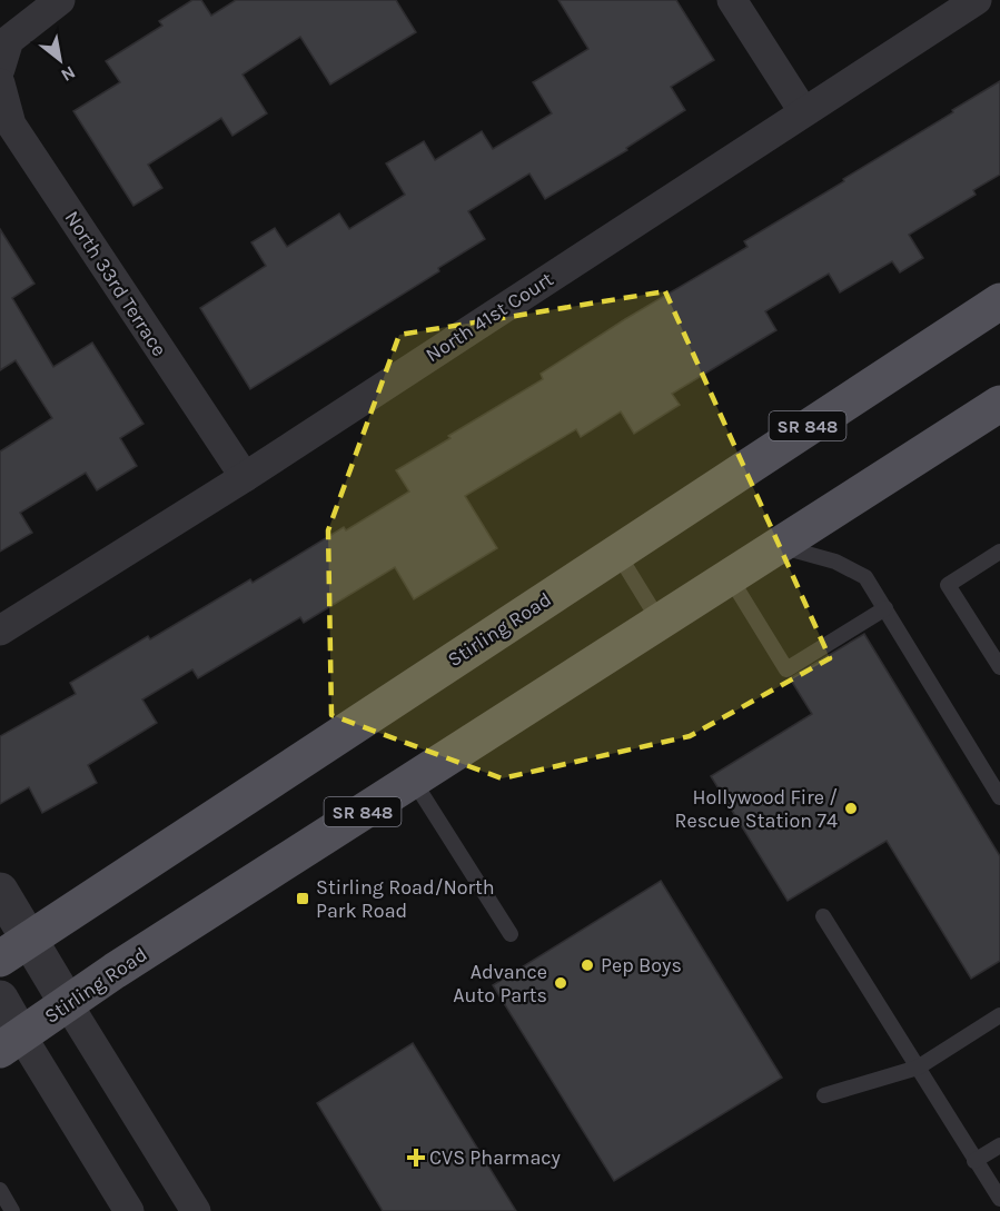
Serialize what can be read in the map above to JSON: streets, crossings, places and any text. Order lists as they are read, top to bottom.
{
  "streets": {
    "main road": ["SR 848", "Stirling Road"],
    "street": ["North 33rd Terrace", "North 41st Court"]
  },
  "crossings": [
    ["North 33rd Terrace", "North 41st Court"]
  ],
  "places": {
    "other": ["Hollywood Fire / Rescue Station 74", "Pep Boys", "Advance Auto Parts"],
    "transit": ["Stirling Road/North Park Road"],
    "health": ["CVS Pharmacy"]
  },
  "north": "bottom right"
}
